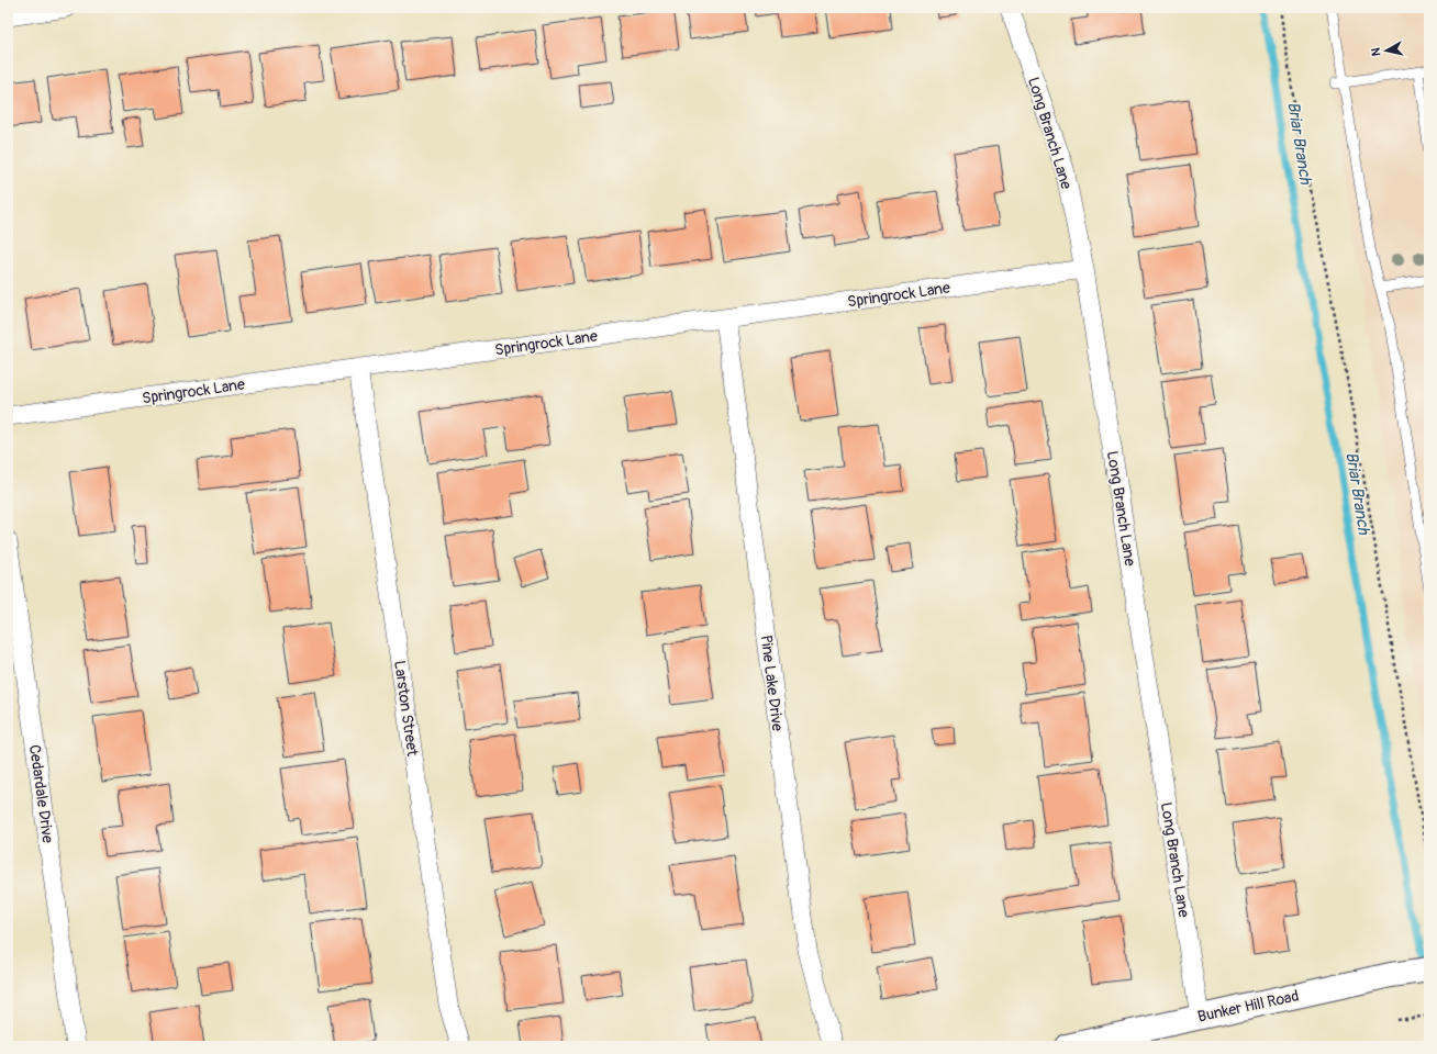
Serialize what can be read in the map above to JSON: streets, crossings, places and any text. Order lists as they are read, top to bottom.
{
  "streets": {
    "street": [
      "Long Branch Lane",
      "Springrock Lane",
      "Pine Lake Drive",
      "Larston Street",
      "Cedardale Drive",
      "Bunker Hill Road"
    ]
  },
  "crossings": [
    ["Long Branch Lane", "Springrock Lane"],
    ["Long Branch Lane", "Bunker Hill Road"],
    ["Springrock Lane", "Pine Lake Drive"],
    ["Springrock Lane", "Larston Street"]
  ],
  "water": ["Briar Branch"],
  "north": "left"
}
